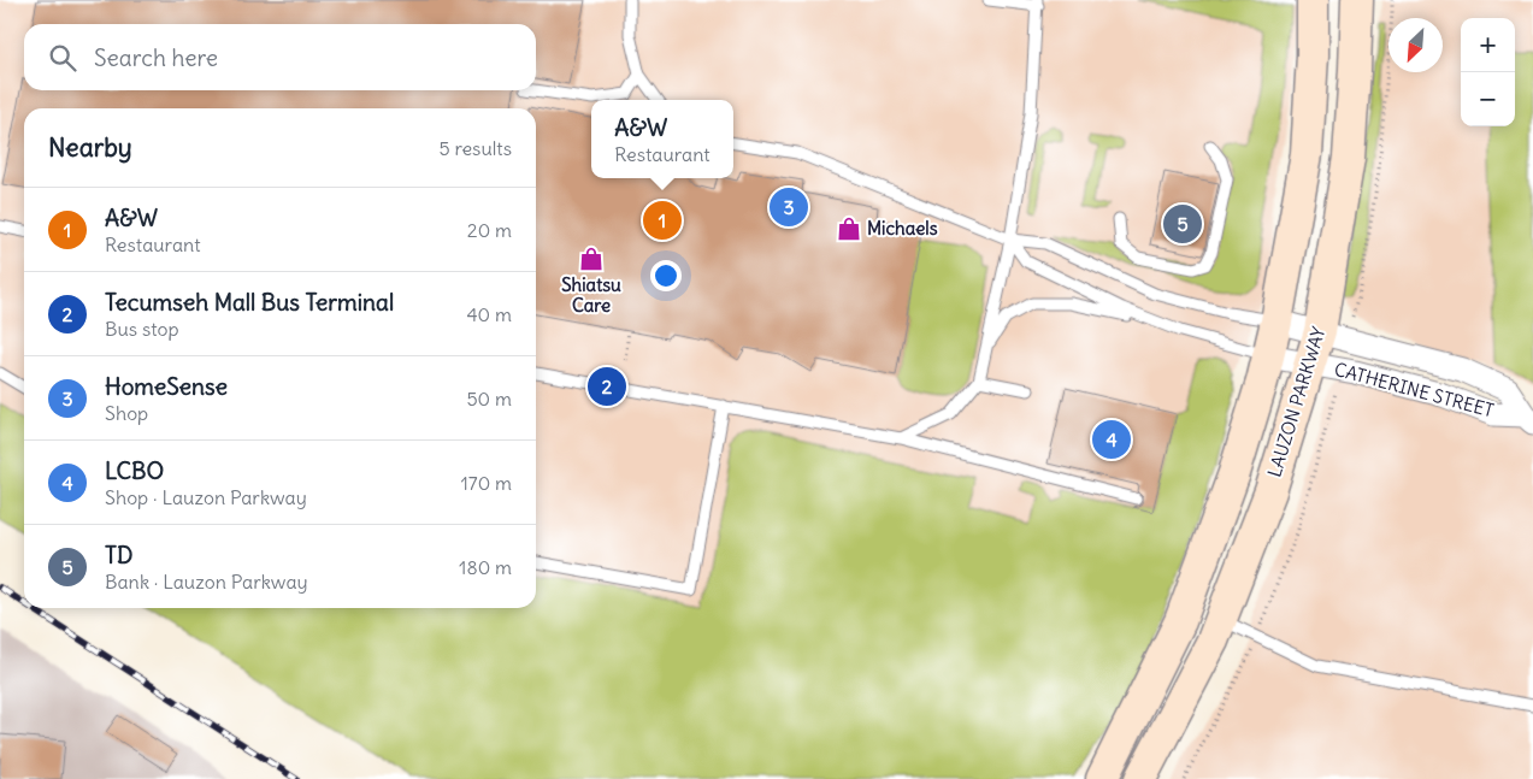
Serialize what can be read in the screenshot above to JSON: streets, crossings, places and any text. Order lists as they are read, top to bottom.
{
  "streets": {
    "main road": ["LAUZON PARKWAY"],
    "street": ["CATHERINE STREET"]
  },
  "crossings": [
    ["CATHERINE STREET", "LAUZON PARKWAY"]
  ],
  "places": {
    "shop": ["Michaels", "Shiatsu Care"]
  },
  "north": "bottom left",
  "page": {
    "map_buttons": ["+", "−"],
    "search": "Search here",
    "popup": ["A&W", "Restaurant"],
    "heading": ["Nearby", "5 results"],
    "pins": [
      "3",
      "1",
      "5",
      "2",
      "4"
    ],
    "list": [
      {
        "mark": "1",
        "name": "A&W",
        "note": "Restaurant",
        "value": "20 m"
      },
      {
        "mark": "2",
        "name": "Tecumseh Mall Bus Terminal",
        "note": "Bus stop",
        "value": "40 m"
      },
      {
        "mark": "3",
        "name": "HomeSense",
        "note": "Shop",
        "value": "50 m"
      },
      {
        "mark": "4",
        "name": "LCBO",
        "note": "Shop · Lauzon Parkway",
        "value": "170 m"
      },
      {
        "mark": "5",
        "name": "TD",
        "note": "Bank · Lauzon Parkway",
        "value": "180 m"
      }
    ]
  }
}
